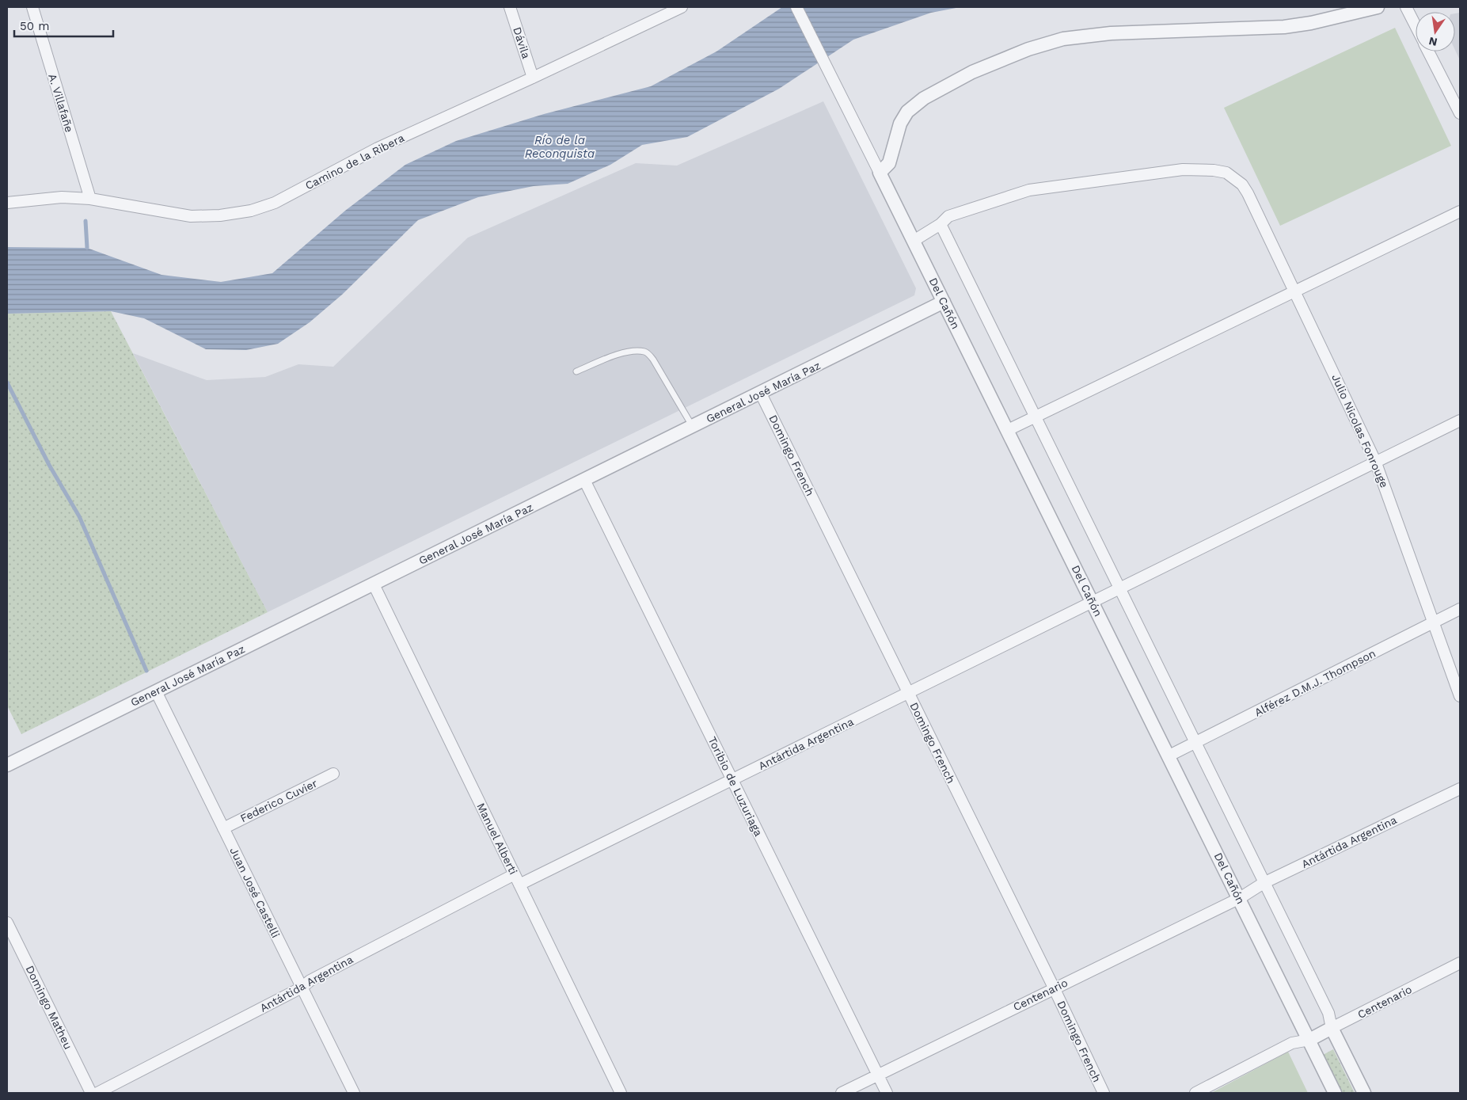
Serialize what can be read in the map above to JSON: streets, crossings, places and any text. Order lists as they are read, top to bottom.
{
  "streets": {
    "street": [
      "Dávila",
      "A. Villafañe",
      "Camino de la Ribera",
      "Del Cañón",
      "General José María Paz",
      "Julio Nicolas Fonrouge",
      "Domingo French",
      "Alférez D.M.J. Thompson",
      "Antártida Argentina",
      "Toribio de Luzuriaga",
      "Federico Cuvier",
      "Manuel Alberti",
      "Juan José Castelli",
      "Centenario",
      "Domingo Matheu"
    ]
  },
  "crossings": [
    ["Dávila", "Camino de la Ribera"],
    ["A. Villafañe", "Camino de la Ribera"],
    ["Del Cañón", "General José María Paz"],
    ["Del Cañón", "Alférez D.M.J. Thompson"],
    ["Del Cañón", "Antártida Argentina"],
    ["Del Cañón", "Centenario"],
    ["General José María Paz", "Domingo French"],
    ["General José María Paz", "Toribio de Luzuriaga"],
    ["General José María Paz", "Manuel Alberti"],
    ["General José María Paz", "Juan José Castelli"],
    ["Julio Nicolas Fonrouge", "Alférez D.M.J. Thompson"],
    ["Julio Nicolas Fonrouge", "Antártida Argentina"],
    ["Domingo French", "Antártida Argentina"],
    ["Domingo French", "Centenario"],
    ["Antártida Argentina", "Toribio de Luzuriaga"],
    ["Antártida Argentina", "Manuel Alberti"],
    ["Antártida Argentina", "Juan José Castelli"],
    ["Antártida Argentina", "Centenario"],
    ["Toribio de Luzuriaga", "Centenario"],
    ["Federico Cuvier", "Juan José Castelli"]
  ],
  "water": ["Río de la Reconquista"],
  "scale_bar": "50 m",
  "north": "bottom"
}
